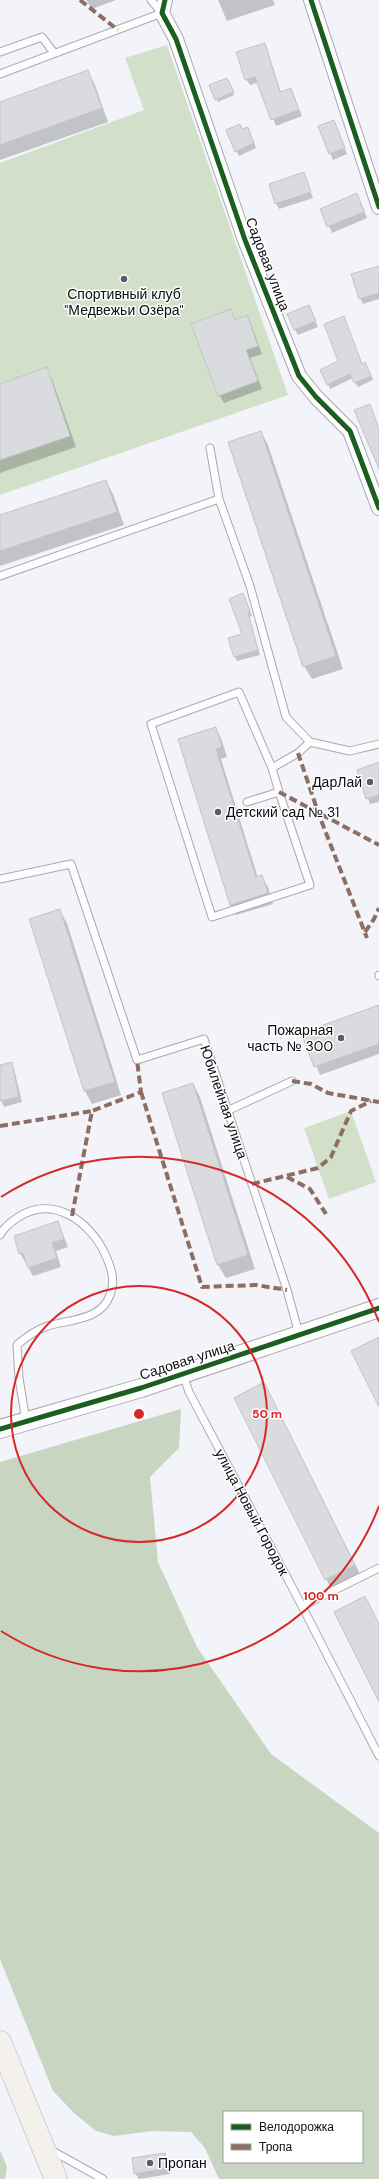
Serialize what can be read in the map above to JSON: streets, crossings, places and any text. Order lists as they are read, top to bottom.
{
  "streets": {
    "street": ["Садовая улица"],
    "lane": ["Юбилейная улица", "улица Новый Городок"]
  },
  "crossings": [
    ["Садовая улица", "Юбилейная улица"],
    ["Садовая улица", "улица Новый Городок"]
  ],
  "places": [
    "Спортивный клуб \"Медвежьи Озёра\"",
    "ДарЛай",
    "Детский сад № 31",
    "Пожарная часть № 300",
    "Пропан"
  ],
  "legend": ["Велодорожка", "Тропа"],
  "rings": ["50 m", "100 m"]
}
